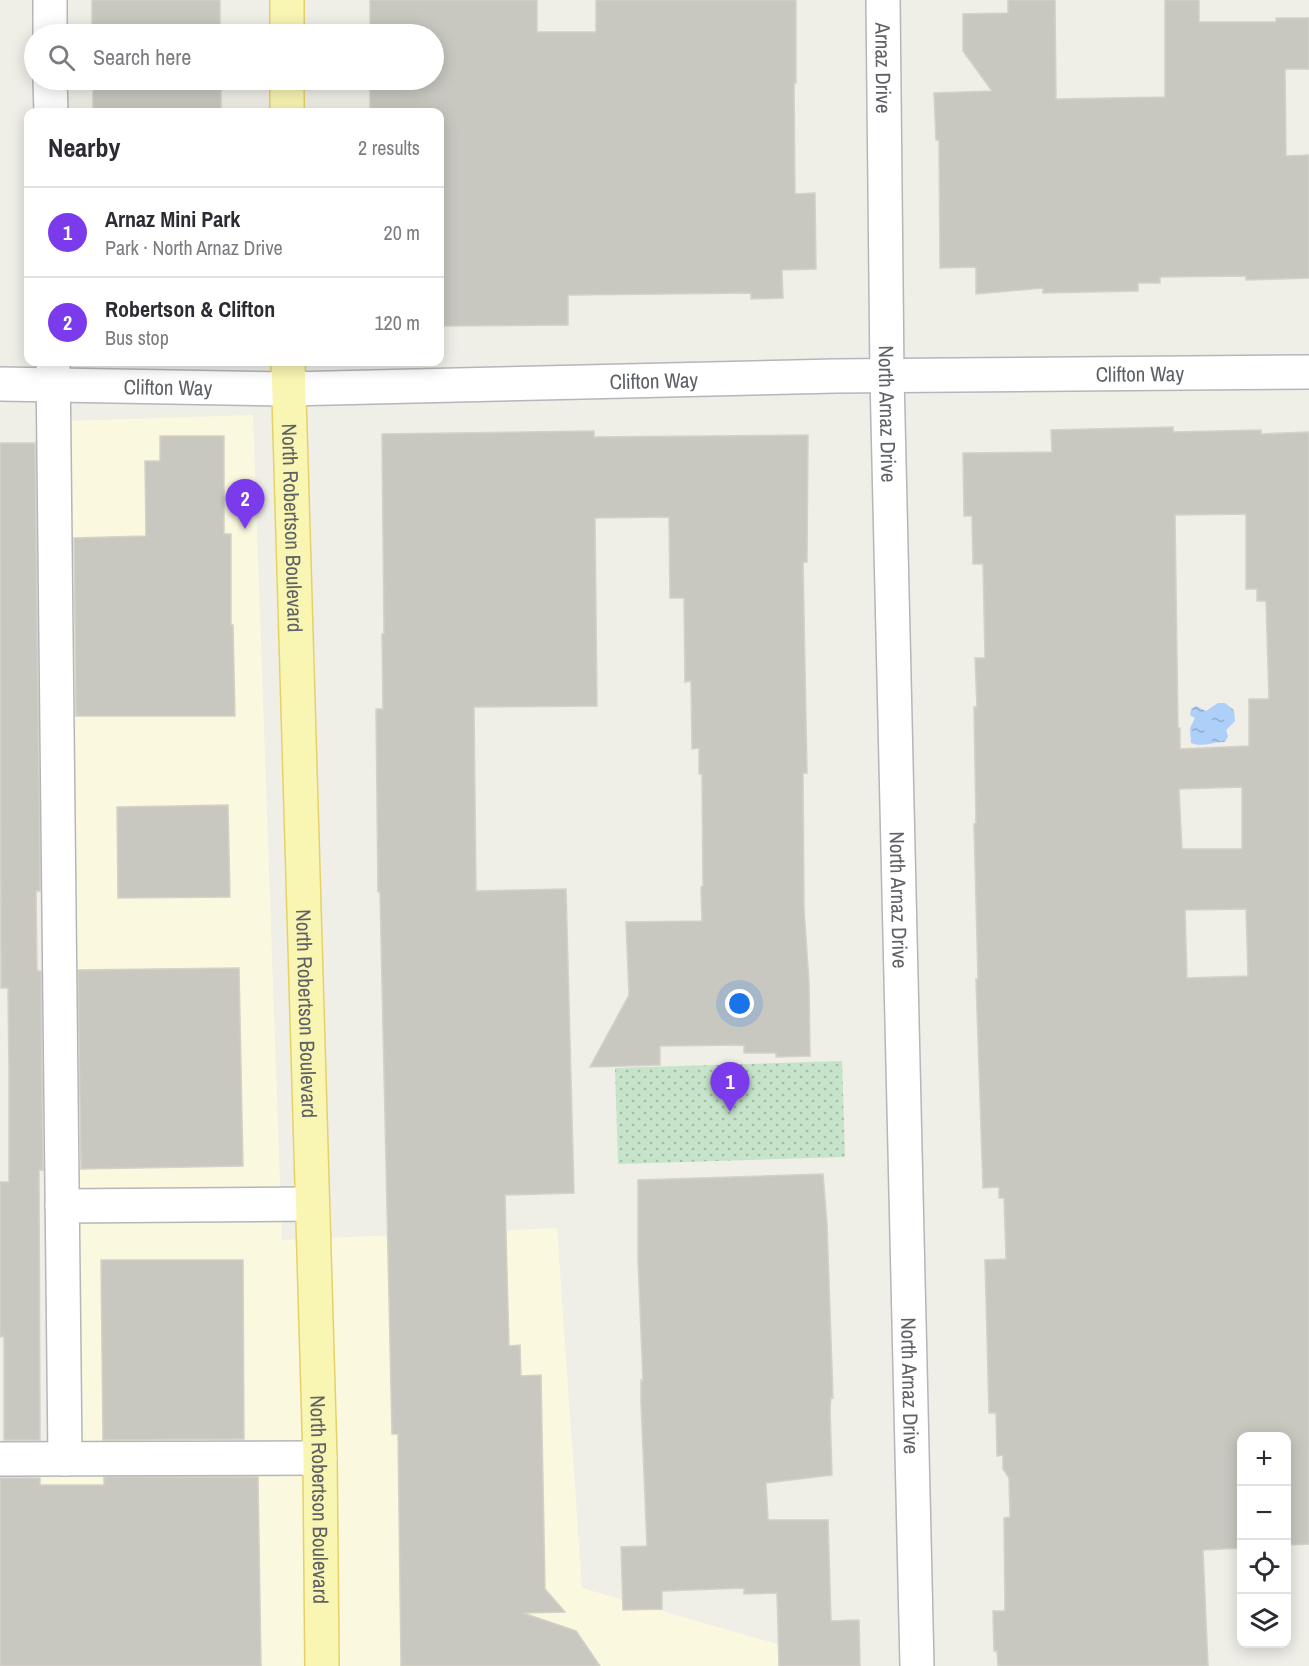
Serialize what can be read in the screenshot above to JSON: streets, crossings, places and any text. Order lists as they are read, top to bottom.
{
  "streets": {
    "main road": ["North Robertson Boulevard"],
    "street": ["Arnaz Drive", "Clifton Way", "North Arnaz Drive"]
  },
  "crossings": [
    ["Arnaz Drive", "North Arnaz Drive"],
    ["Clifton Way", "North Arnaz Drive"],
    ["Clifton Way", "North Robertson Boulevard"]
  ],
  "page": {
    "search": "Search here",
    "heading": ["Nearby", "2 results"],
    "list": [
      {
        "mark": "1",
        "name": "Arnaz Mini Park",
        "note": "Park · North Arnaz Drive",
        "value": "20 m"
      },
      {
        "mark": "2",
        "name": "Robertson & Clifton",
        "note": "Bus stop",
        "value": "120 m"
      }
    ],
    "pins": ["2", "1"],
    "map_buttons": ["+", "−"]
  }
}
